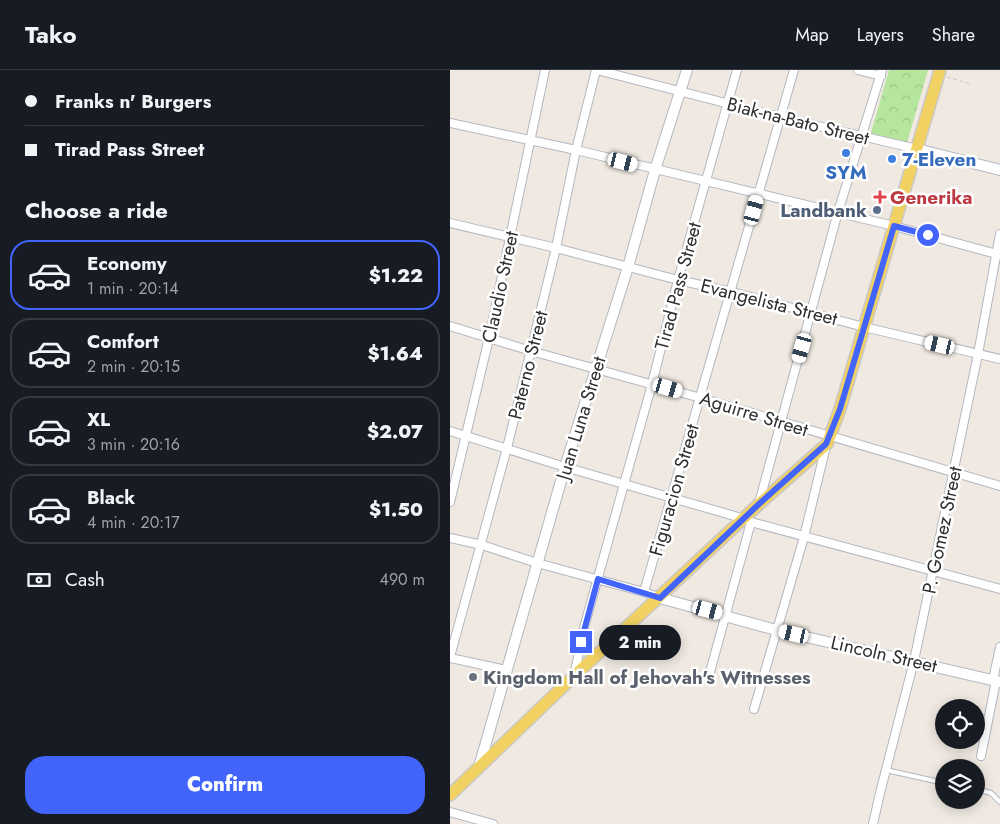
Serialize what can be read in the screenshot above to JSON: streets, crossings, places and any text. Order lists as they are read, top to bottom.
{
  "streets": {
    "street": [
      "Biak-na-Bato Street",
      "Tirad Pass Street",
      "Claudio Street",
      "Evangelista Street",
      "Paterno Street",
      "Aguirre Street",
      "Juan Luna Street",
      "Figuracion Street",
      "P. Gomez Street",
      "Lincoln Street"
    ]
  },
  "crossings": [
    ["Biak-na-Bato Street", "Tirad Pass Street"],
    ["Biak-na-Bato Street", "Paterno Street"],
    ["Biak-na-Bato Street", "Juan Luna Street"],
    ["Biak-na-Bato Street", "Figuracion Street"],
    ["Tirad Pass Street", "Evangelista Street"],
    ["Tirad Pass Street", "Aguirre Street"],
    ["Tirad Pass Street", "Lincoln Street"],
    ["Claudio Street", "Evangelista Street"],
    ["Claudio Street", "Aguirre Street"],
    ["Evangelista Street", "Paterno Street"],
    ["Evangelista Street", "Juan Luna Street"],
    ["Evangelista Street", "Figuracion Street"],
    ["Evangelista Street", "P. Gomez Street"],
    ["Paterno Street", "Aguirre Street"],
    ["Paterno Street", "Lincoln Street"],
    ["Aguirre Street", "Juan Luna Street"],
    ["Aguirre Street", "Figuracion Street"],
    ["Aguirre Street", "P. Gomez Street"],
    ["Juan Luna Street", "Lincoln Street"],
    ["Figuracion Street", "Lincoln Street"],
    ["P. Gomez Street", "Lincoln Street"]
  ],
  "places": {
    "other": [
      "SYM",
      "7-Eleven",
      "Landbank",
      "Kingdom Hall of Jehovah's Witnesses"
    ],
    "health": ["Generika"]
  },
  "page": {
    "header": "Tako",
    "nav": ["Map", "Layers", "Share"],
    "banner": ["Franks n' Burgers", "Tirad Pass Street"],
    "heading": "Choose a ride",
    "list": [
      {
        "name": "Economy",
        "note": "1 min · 20:14",
        "value": "$1.22"
      },
      {
        "name": "Comfort",
        "note": "2 min · 20:15",
        "value": "$1.64"
      },
      {
        "name": "XL",
        "note": "3 min · 20:16",
        "value": "$2.07"
      },
      {
        "name": "Black",
        "note": "4 min · 20:17",
        "value": "$1.50"
      }
    ],
    "pay": ["Cash", "490 m"],
    "bubble": "2 min",
    "buttons": "Confirm"
  }
}
